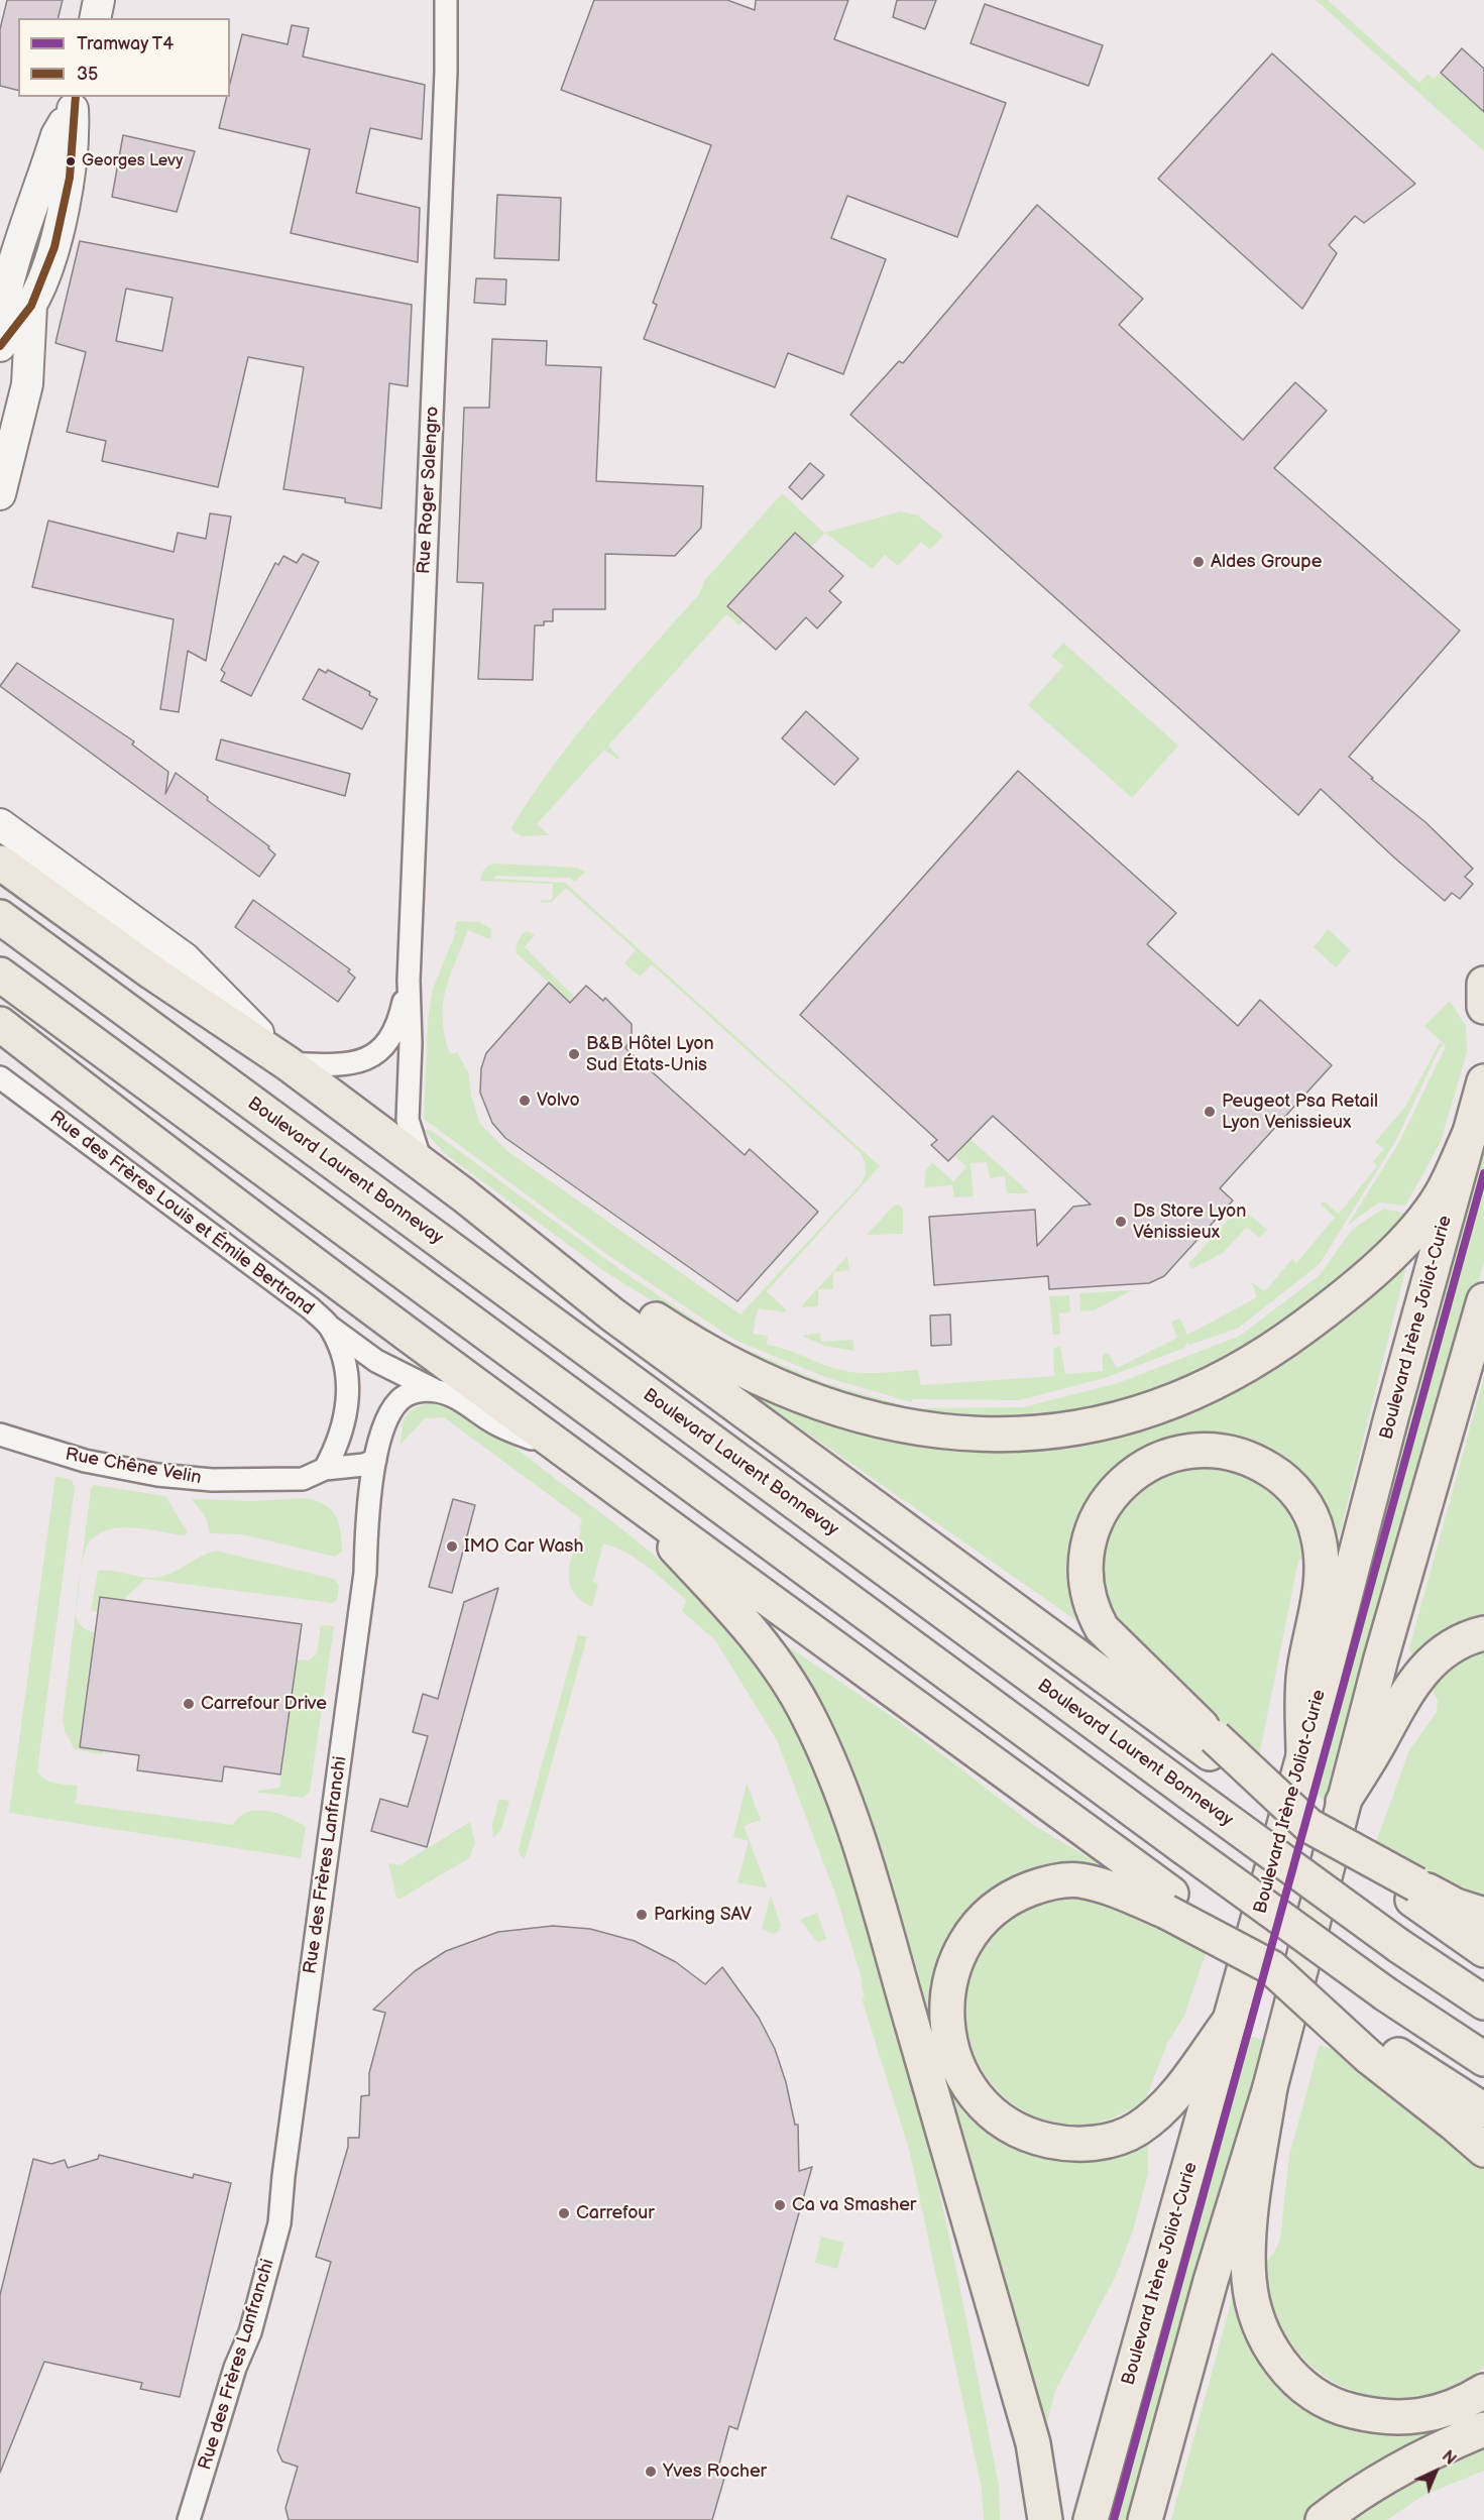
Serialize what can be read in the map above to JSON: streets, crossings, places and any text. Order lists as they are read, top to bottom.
{
  "streets": {
    "main road": ["Boulevard Laurent Bonnevay", "Boulevard Irène Joliot-Curie"],
    "street": [
      "Rue Roger Salengro",
      "Rue des Frères Louis et Émile Bertrand",
      "Rue Chêne Velin",
      "Rue des Frères Lanfranchi"
    ]
  },
  "crossings": [
    ["Rue des Frères Louis et Émile Bertrand", "Rue Chêne Velin"],
    ["Rue Chêne Velin", "Rue des Frères Lanfranchi"]
  ],
  "places": [
    "Georges Levy",
    "Aldes Groupe",
    "B&B Hôtel Lyon Sud États-Unis",
    "Volvo",
    "Peugeot Psa Retail Lyon Venissieux",
    "Ds Store Lyon Vénissieux",
    "IMO Car Wash",
    "Carrefour Drive",
    "Parking SAV",
    "Ca va Smasher",
    "Carrefour",
    "Yves Rocher"
  ],
  "lines": ["transit line 35", "tram line T4"],
  "legend": ["Tramway T4", "35"],
  "north": "top right"
}
